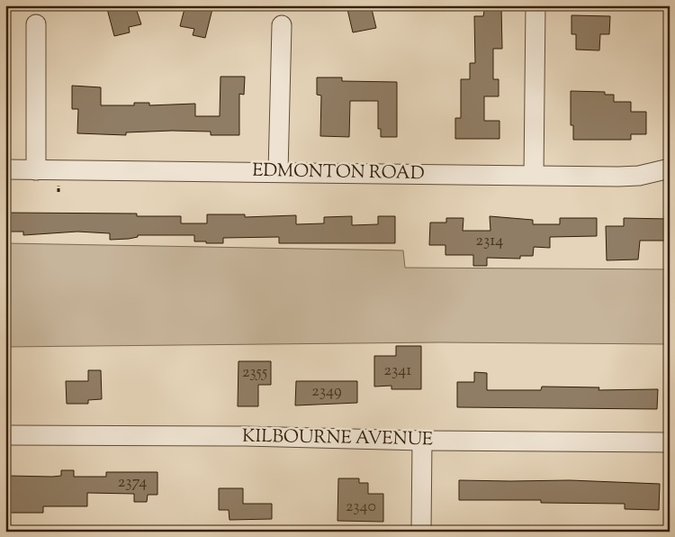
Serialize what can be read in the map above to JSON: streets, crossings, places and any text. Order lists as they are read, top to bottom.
{
  "streets": {
    "street": ["EDMONTON ROAD", "KILBOURNE AVENUE"]
  },
  "house_numbers": [
    "2314",
    "2341",
    "2355",
    "2349",
    "2374",
    "2340"
  ]
}
